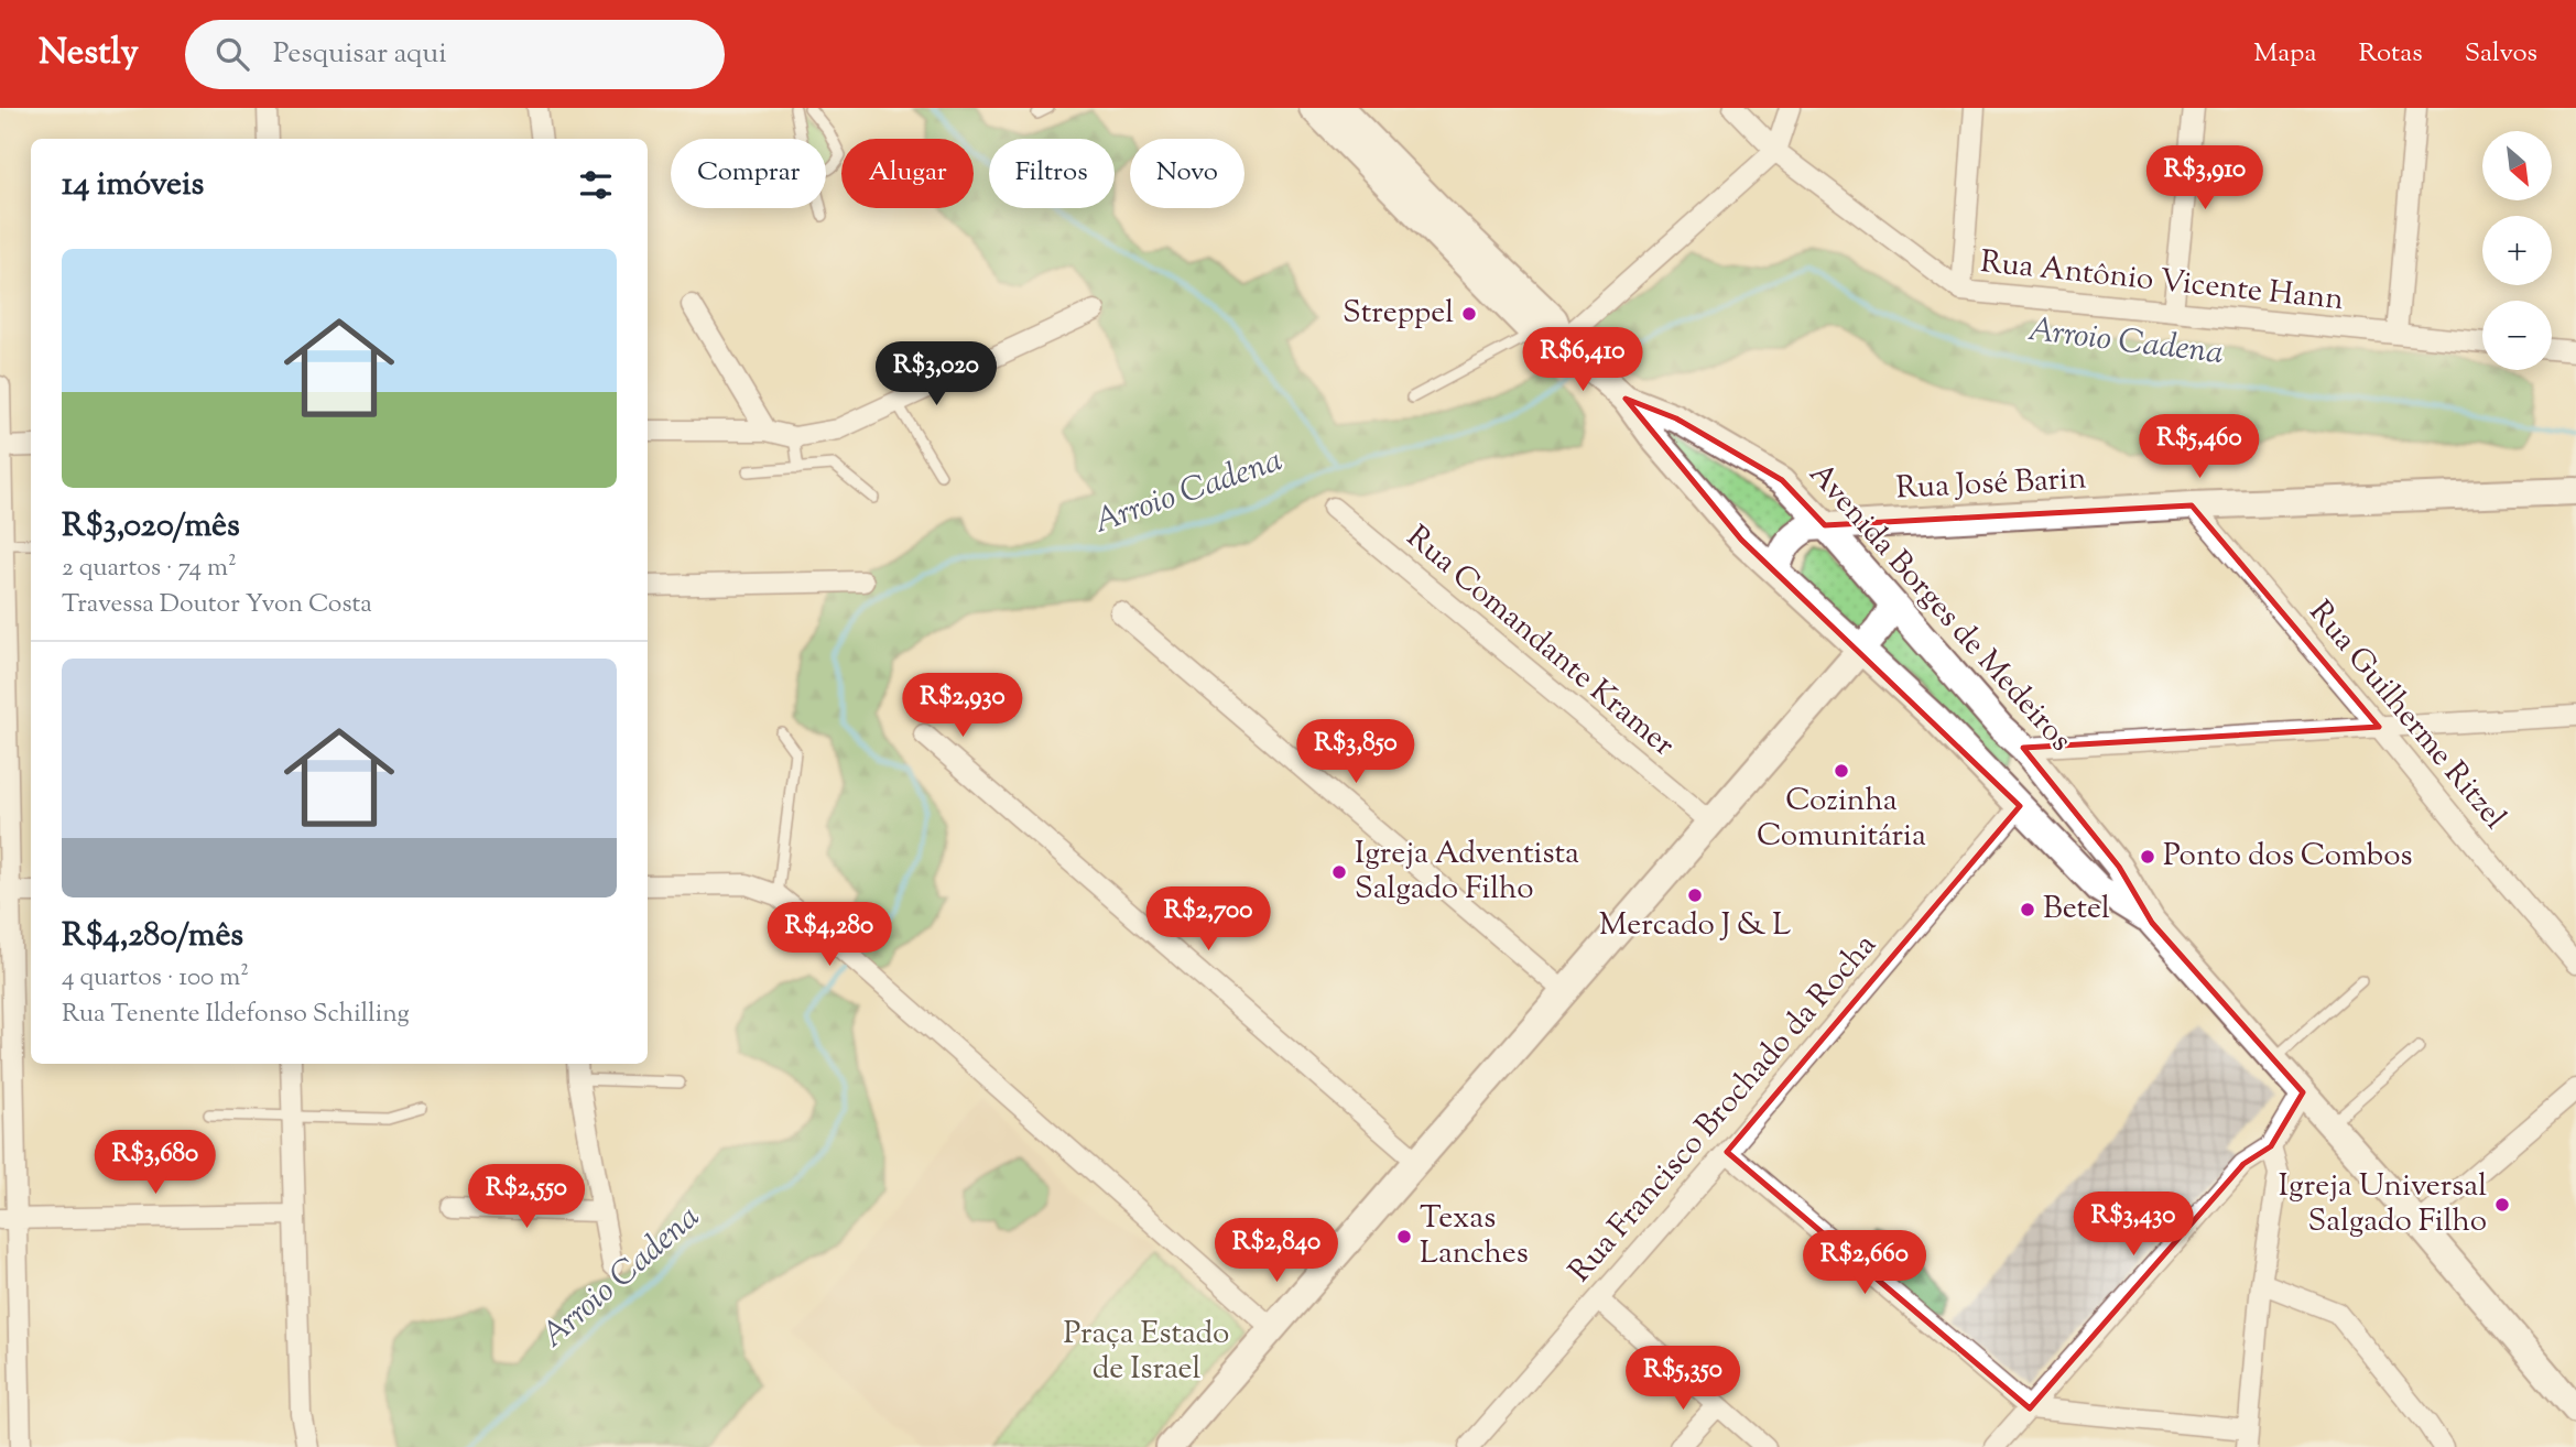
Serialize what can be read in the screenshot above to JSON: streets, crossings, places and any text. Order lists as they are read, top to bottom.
{
  "streets": {
    "street": [
      "Rua Antônio Vicente Hann",
      "Rua José Barin",
      "Avenida Borges de Medeiros",
      "Rua Comandante Kramer",
      "Rua Guilherme Ritzel",
      "Rua Francisco Brochado da Rocha"
    ]
  },
  "crossings": [
    ["Rua José Barin", "Avenida Borges de Medeiros"],
    ["Rua José Barin", "Rua Guilherme Ritzel"],
    ["Avenida Borges de Medeiros", "Rua Francisco Brochado da Rocha"]
  ],
  "water": ["Arroio Cadena"],
  "parks": ["Praça Estado de Israel"],
  "places": [
    "Streppel",
    "Cozinha Comunitária",
    "Ponto dos Combos",
    "Igreja Adventista Salgado Filho",
    "Mercado J & L",
    "Betel",
    "Igreja Universal Salgado Filho",
    "Texas Lanches"
  ],
  "north": "bottom right",
  "page": {
    "header": "Nestly",
    "search": "Pesquisar aqui",
    "nav": ["Mapa", "Rotas", "Salvos"],
    "map_buttons": ["+", "−"],
    "chip": [
      "Comprar",
      "Alugar",
      "Filtros",
      "Novo"
    ],
    "heading": "14 imóveis",
    "price": [
      "R$3,910",
      "R$6,410",
      "R$3,020",
      "R$5,460",
      "R$2,930",
      "R$3,850",
      "R$2,700",
      "R$4,280",
      "R$3,680",
      "R$2,550",
      "R$3,430",
      "R$2,840",
      "R$2,660",
      "R$5,350"
    ],
    "list": [
      {
        "name": "R$3,020/mês",
        "note": "2 quartos · 74 m² · Travessa Doutor Yvon Costa"
      },
      {
        "name": "R$4,280/mês",
        "note": "4 quartos · 100 m² · Rua Tenente Ildefonso Schilling"
      }
    ]
  }
}
